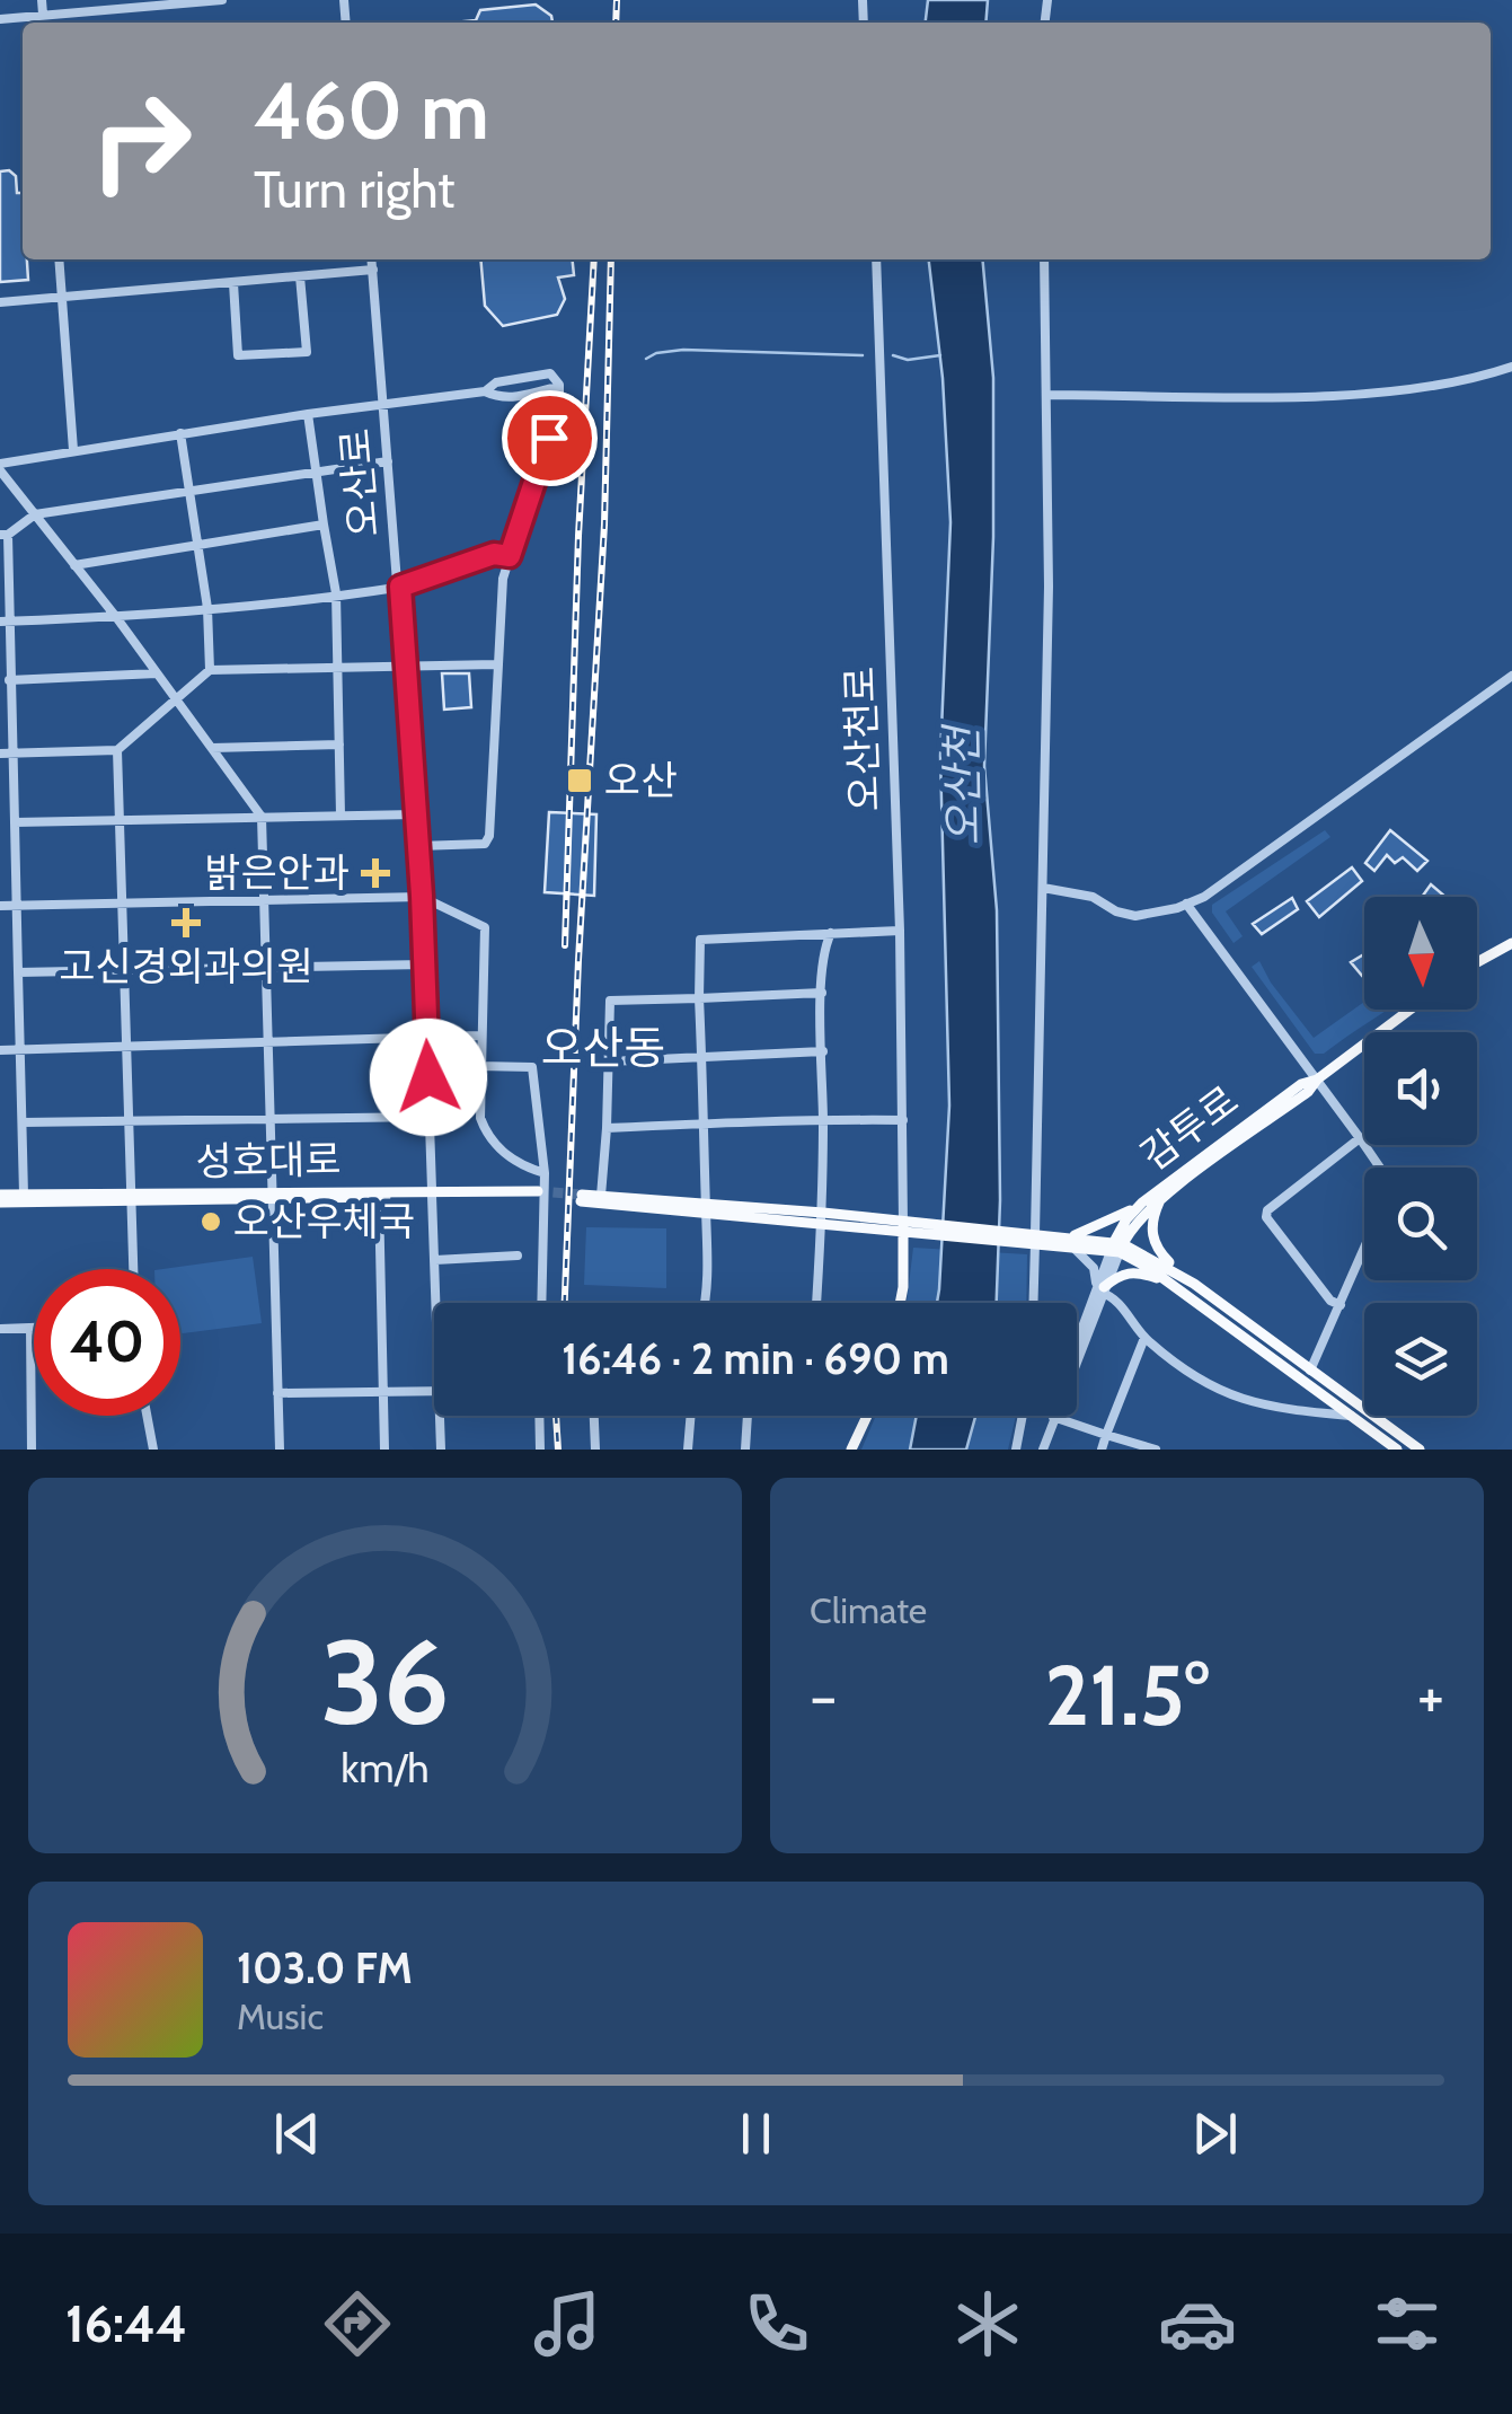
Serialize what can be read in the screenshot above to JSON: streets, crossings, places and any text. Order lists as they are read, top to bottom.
{
  "streets": {
    "main road": ["오산천로", "감투로", "성호대로"],
    "street": ["오산로"]
  },
  "crossings": [
    ["오산로", "성호대로"]
  ],
  "districts": ["오산동"],
  "water": ["오산천"],
  "places": {
    "transit": ["오산"],
    "health": ["밝은안과", "고신경외과의원"],
    "other": ["오산우체국"]
  },
  "north": "bottom",
  "page": {
    "turn": ["460 m", "Turn right"],
    "limit": "40",
    "trip": "16:46 · 2 min · 690 m",
    "tile": "Climate",
    "heat": ["−", "21.5°", "+"],
    "song": ["103.0 FM", "Music"],
    "tabs": "16:44",
    "gauge": ["36", "km/h"]
  }
}
